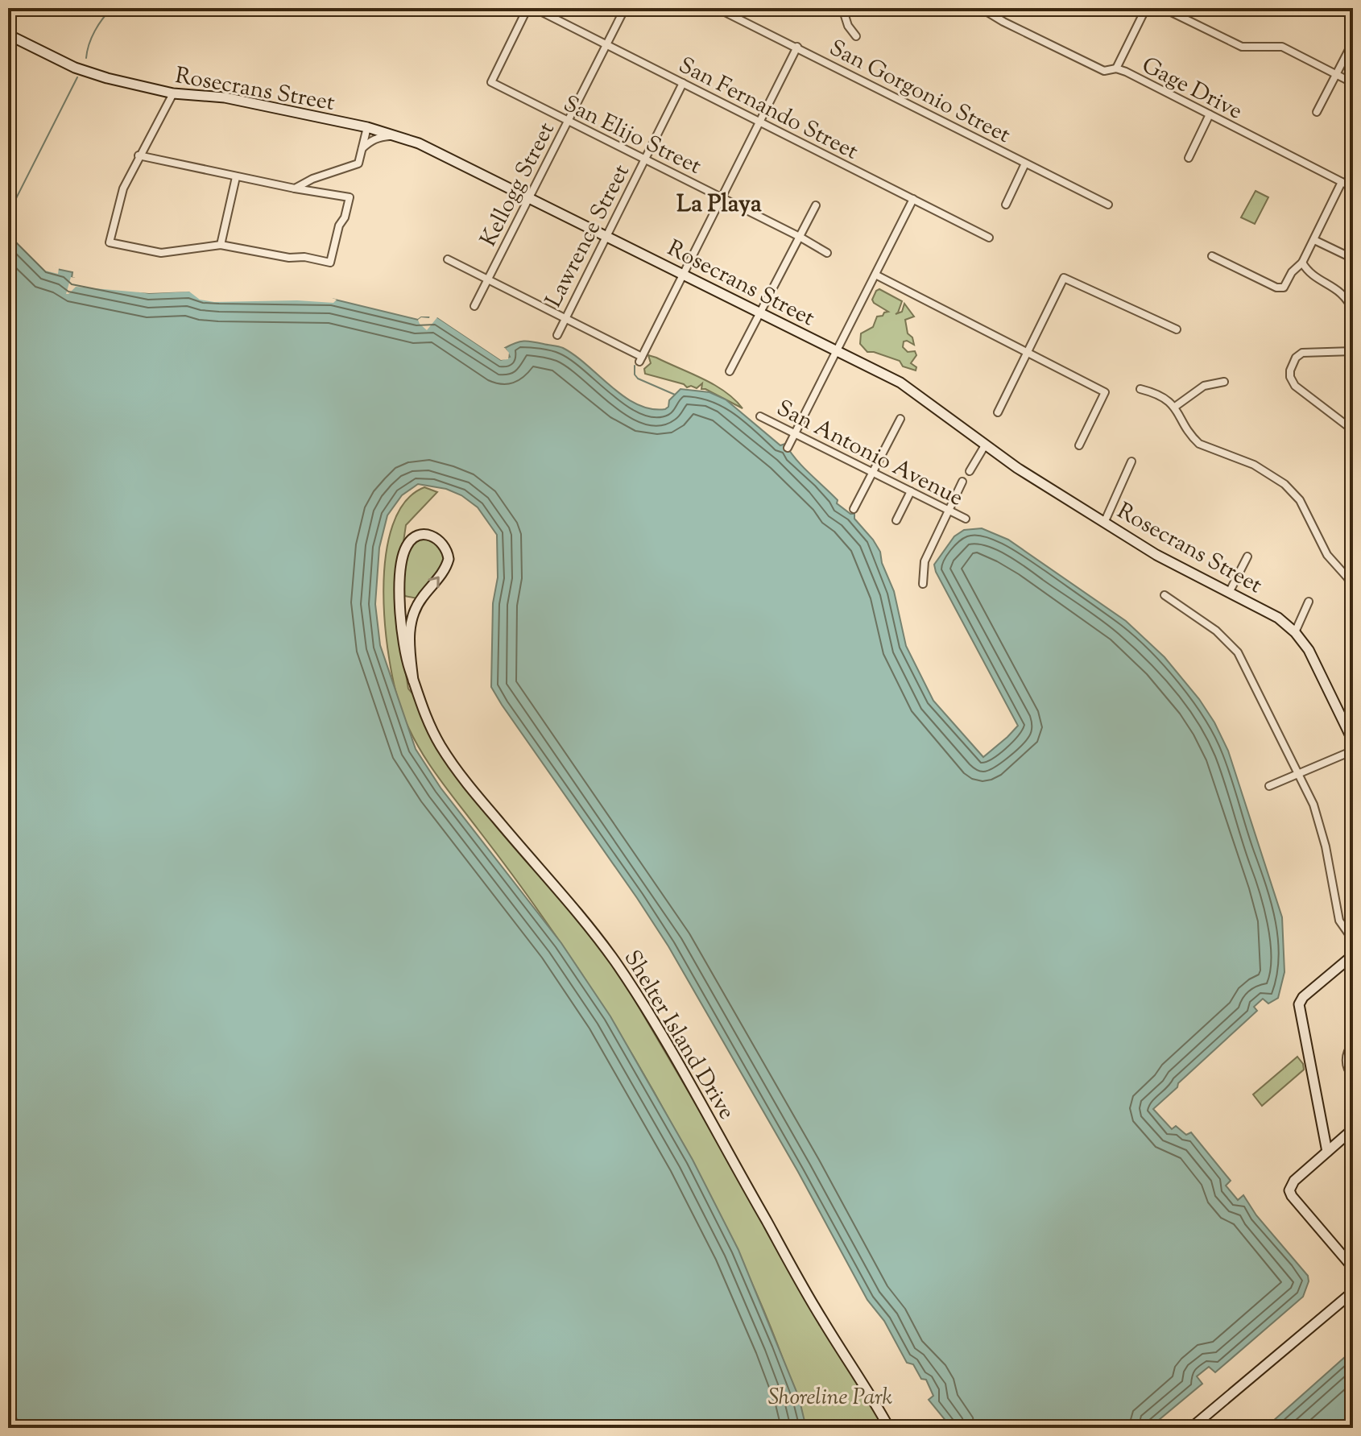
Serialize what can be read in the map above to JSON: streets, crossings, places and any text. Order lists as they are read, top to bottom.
{
  "streets": {
    "street": [
      "Gage Drive",
      "Rosecrans Street",
      "San Gorgonio Street",
      "San Fernando Street",
      "San Elijo Street",
      "Kellogg Street",
      "Lawrence Street",
      "San Antonio Avenue",
      "Shelter Island Drive"
    ]
  },
  "crossings": [
    ["Rosecrans Street", "Kellogg Street"],
    ["Rosecrans Street", "Lawrence Street"],
    ["San Fernando Street", "Kellogg Street"],
    ["San Fernando Street", "Lawrence Street"],
    ["San Elijo Street", "Kellogg Street"],
    ["San Elijo Street", "Lawrence Street"]
  ],
  "districts": ["La Playa"],
  "parks": ["Shoreline Park"]
}
